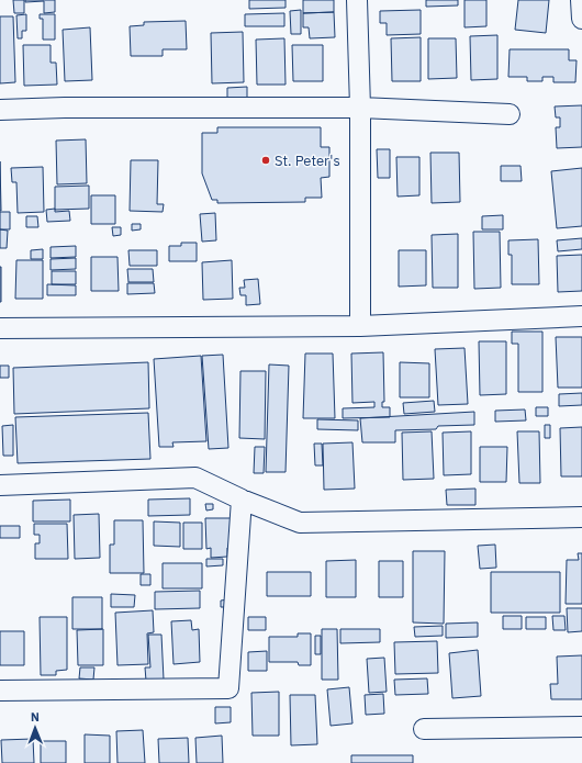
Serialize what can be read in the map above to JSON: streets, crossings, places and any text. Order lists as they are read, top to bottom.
{
  "places": ["St. Peter's"],
  "north": "top"
}
